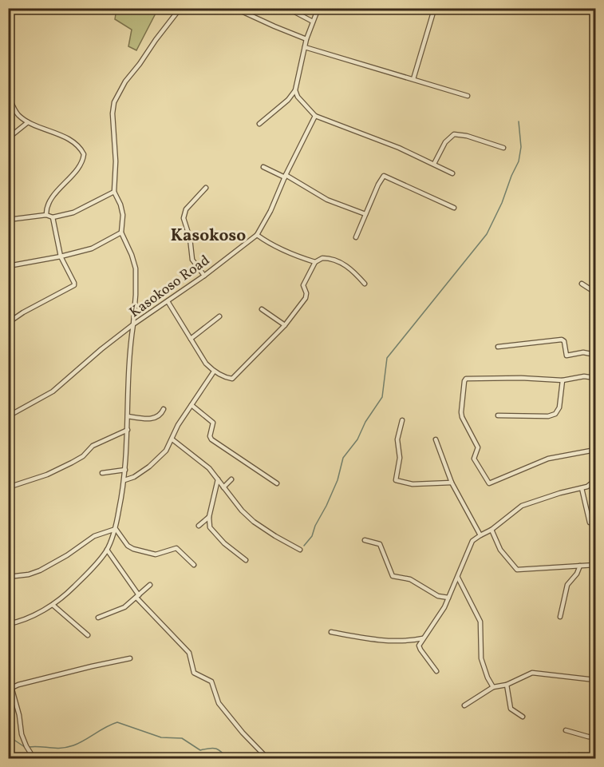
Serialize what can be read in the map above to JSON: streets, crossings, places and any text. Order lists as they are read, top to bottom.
{
  "streets": {
    "street": ["Kasokoso Road"]
  },
  "districts": ["Kasokoso"]
}
